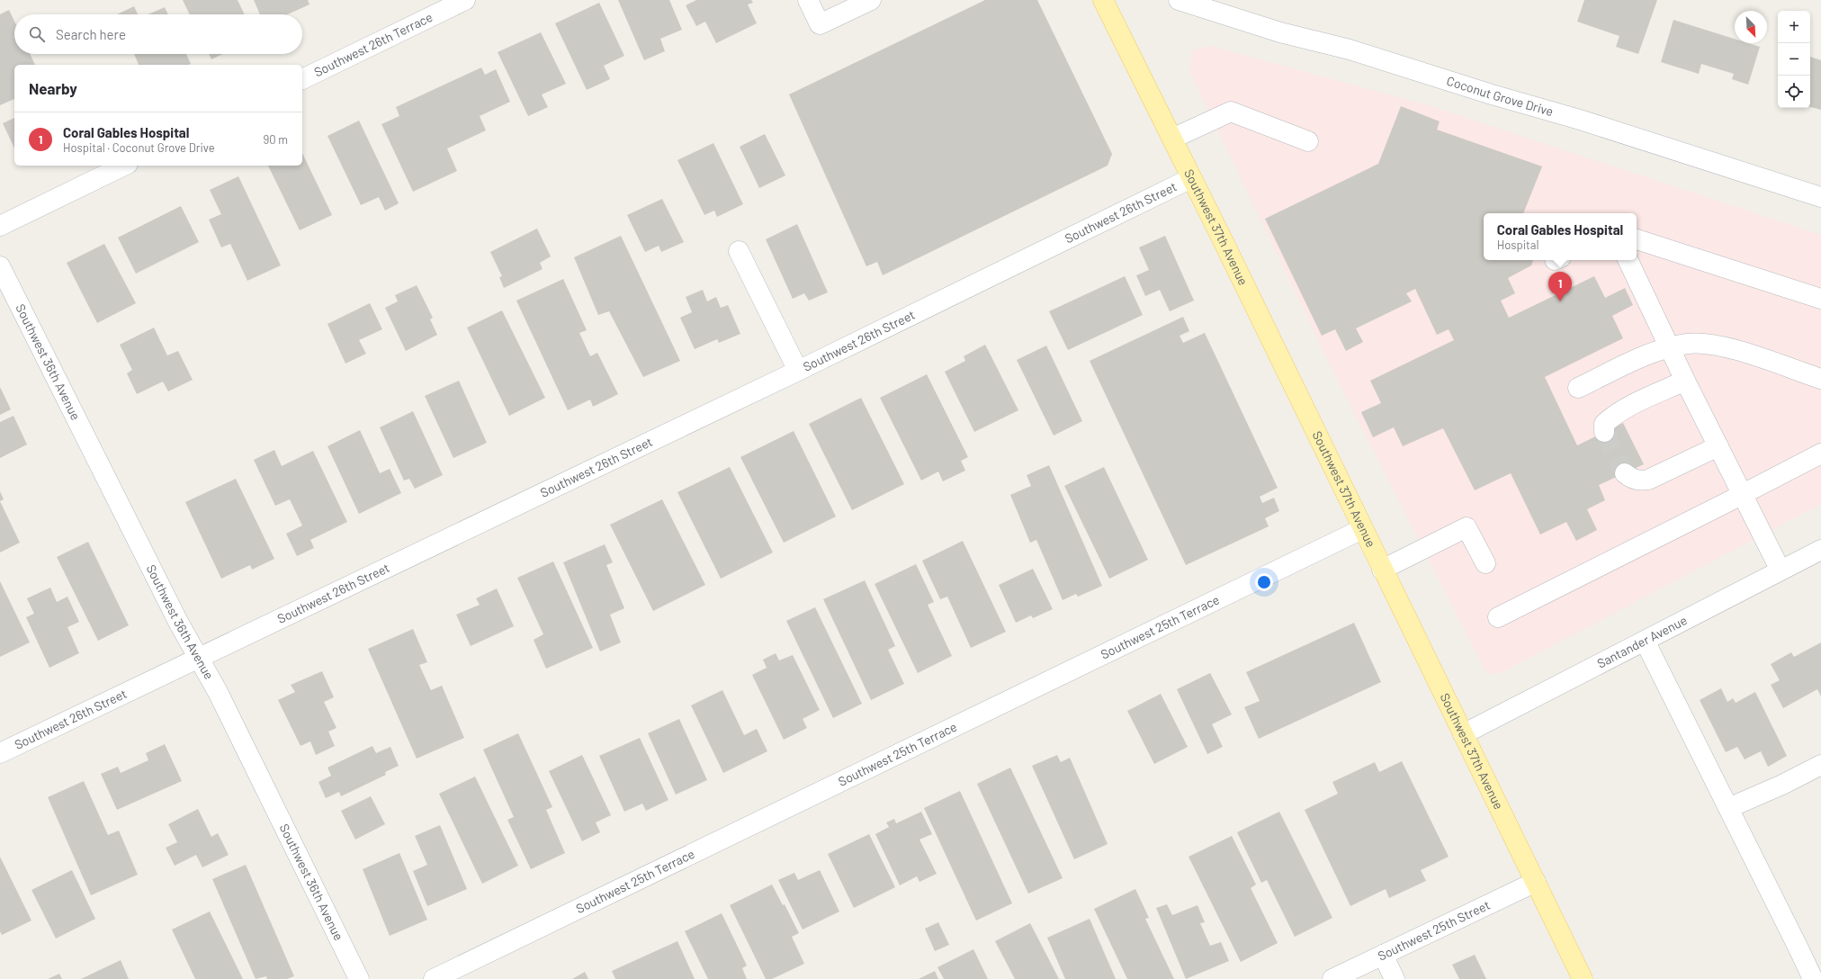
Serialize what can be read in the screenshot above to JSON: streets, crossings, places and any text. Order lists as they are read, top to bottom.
{
  "streets": {
    "main road": ["Southwest 37th Avenue"],
    "street": [
      "Southwest 26th Terrace",
      "Coconut Grove Drive",
      "Southwest 26th Street",
      "Southwest 36th Avenue",
      "Southwest 25th Terrace",
      "Santander Avenue",
      "Southwest 25th Street"
    ]
  },
  "crossings": [
    ["Southwest 26th Street", "Southwest 37th Avenue"],
    ["Southwest 26th Street", "Southwest 36th Avenue"],
    ["Southwest 37th Avenue", "Southwest 25th Terrace"],
    ["Southwest 37th Avenue", "Santander Avenue"],
    ["Southwest 37th Avenue", "Southwest 25th Street"]
  ],
  "north": "bottom right",
  "page": {
    "map_buttons": ["+", "−"],
    "search": "Search here",
    "heading": "Nearby",
    "list": [
      {
        "mark": "1",
        "name": "Coral Gables Hospital",
        "note": "Hospital · Coconut Grove Drive",
        "value": "90 m"
      }
    ],
    "popup": ["Coral Gables Hospital", "Hospital"],
    "pins": "1"
  }
}
